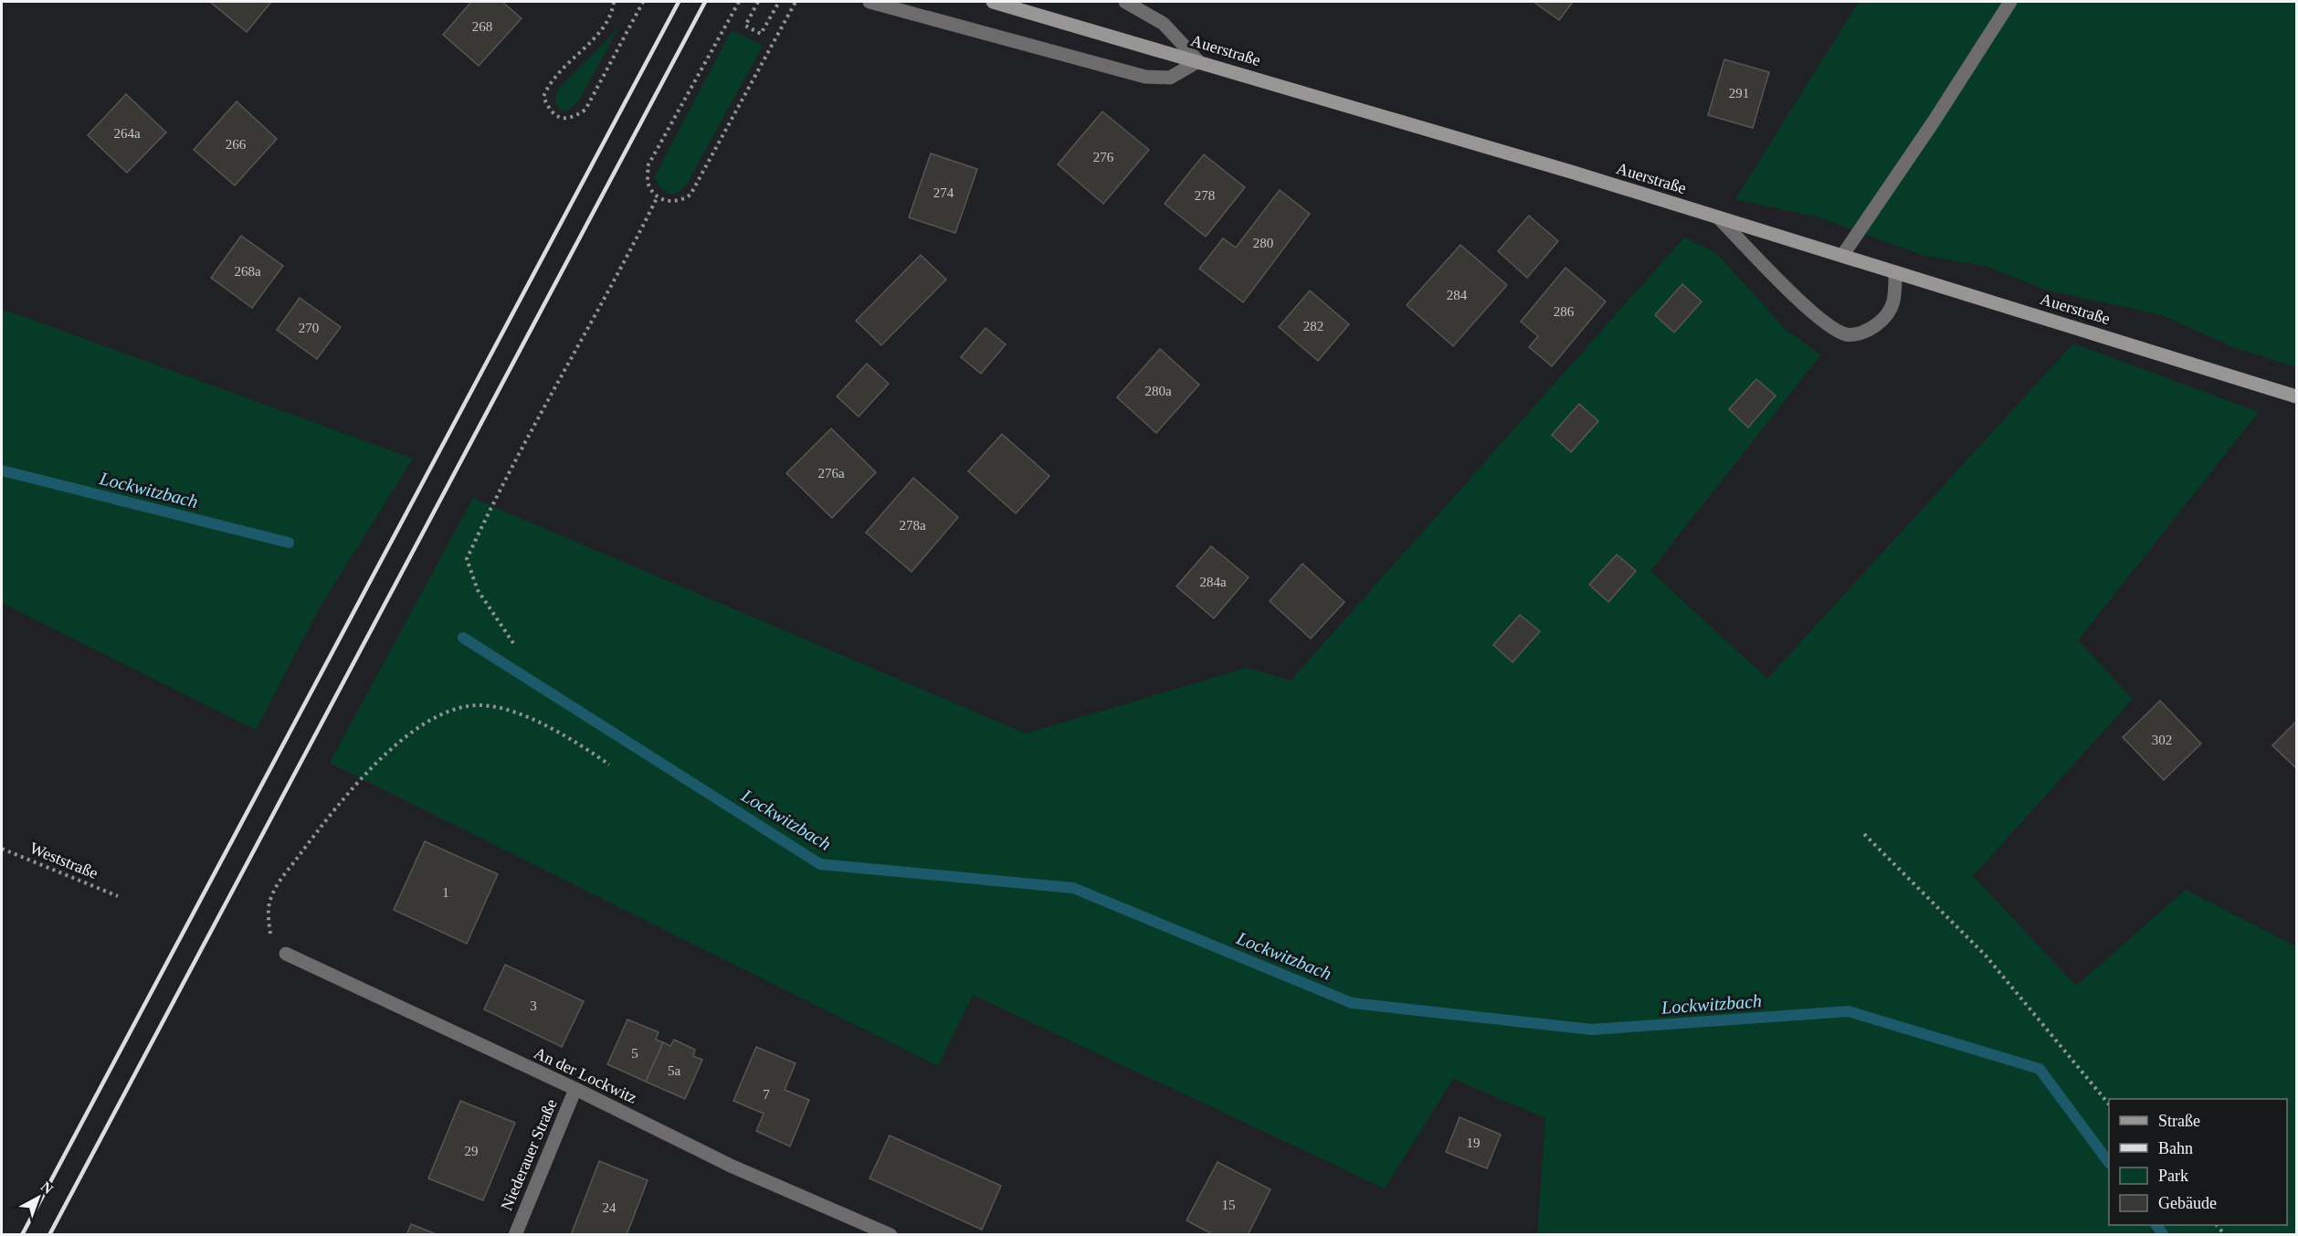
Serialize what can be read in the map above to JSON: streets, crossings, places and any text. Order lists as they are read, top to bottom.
{
  "streets": {
    "street": ["Auerstraße", "An der Lockwitz", "Niederauer Straße"],
    "path": ["Weststraße"]
  },
  "crossings": [
    ["An der Lockwitz", "Niederauer Straße"]
  ],
  "water": ["Lockwitzbach"],
  "house_numbers": [
    "268",
    "291",
    "264a",
    "266",
    "276",
    "274",
    "278",
    "280",
    "268a",
    "284",
    "286",
    "282",
    "270",
    "280a",
    "276a",
    "278a",
    "284a",
    "302",
    "1",
    "3",
    "5",
    "5a",
    "7",
    "19",
    "29",
    "15",
    "24"
  ],
  "legend": [
    "Straße",
    "Bahn",
    "Park",
    "Gebäude"
  ],
  "north": "top right"
}
